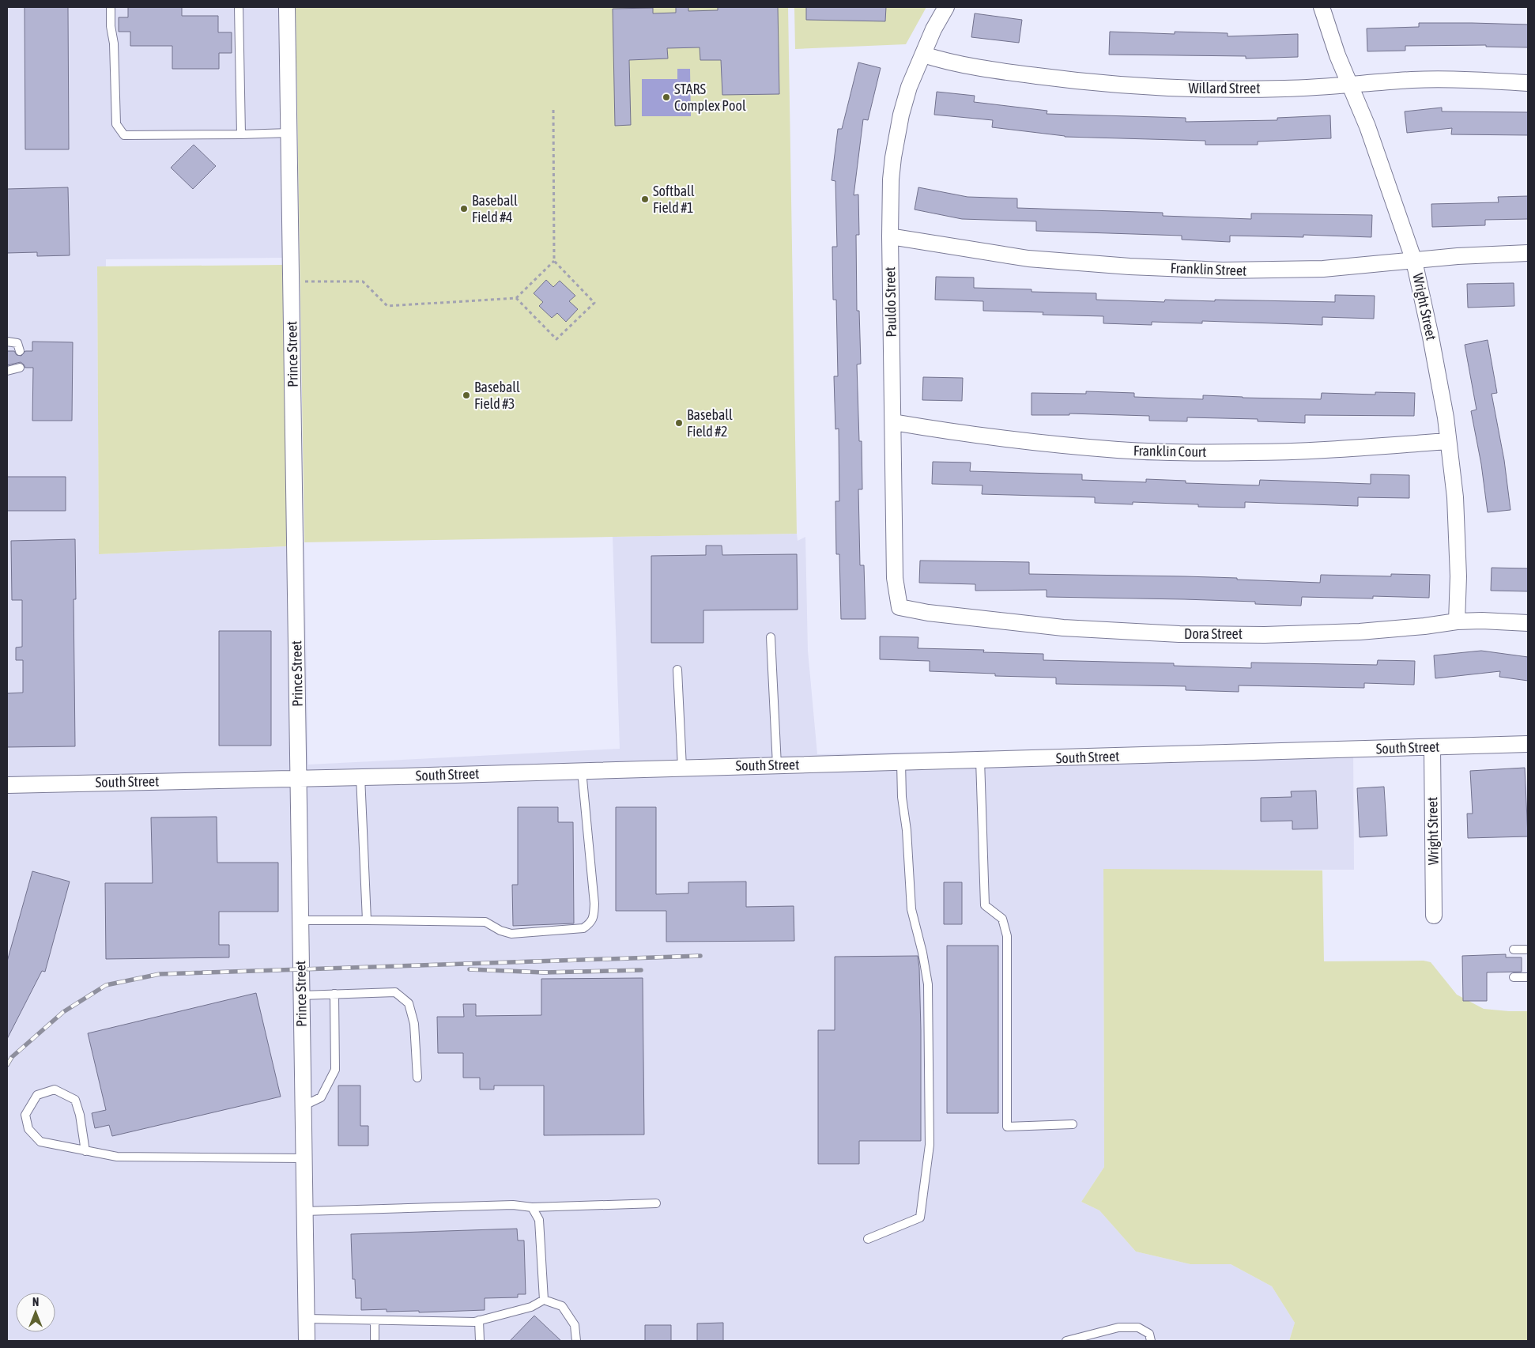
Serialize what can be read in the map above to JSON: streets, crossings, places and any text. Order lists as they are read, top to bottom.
{
  "streets": {
    "street": [
      "Willard Street",
      "Franklin Street",
      "Pauldo Street",
      "Wright Street",
      "Prince Street",
      "Franklin Court",
      "Dora Street",
      "South Street"
    ]
  },
  "crossings": [
    ["Willard Street", "Pauldo Street"],
    ["Willard Street", "Wright Street"],
    ["Franklin Street", "Pauldo Street"],
    ["Franklin Street", "Wright Street"],
    ["Pauldo Street", "Franklin Court"],
    ["Pauldo Street", "Dora Street"],
    ["Wright Street", "Franklin Court"],
    ["Wright Street", "Dora Street"],
    ["Wright Street", "South Street"],
    ["Prince Street", "South Street"]
  ],
  "places": [
    "STARS Complex Pool",
    "Softball Field #1",
    "Baseball Field #4",
    "Baseball Field #3",
    "Baseball Field #2"
  ],
  "north": "top"
}
